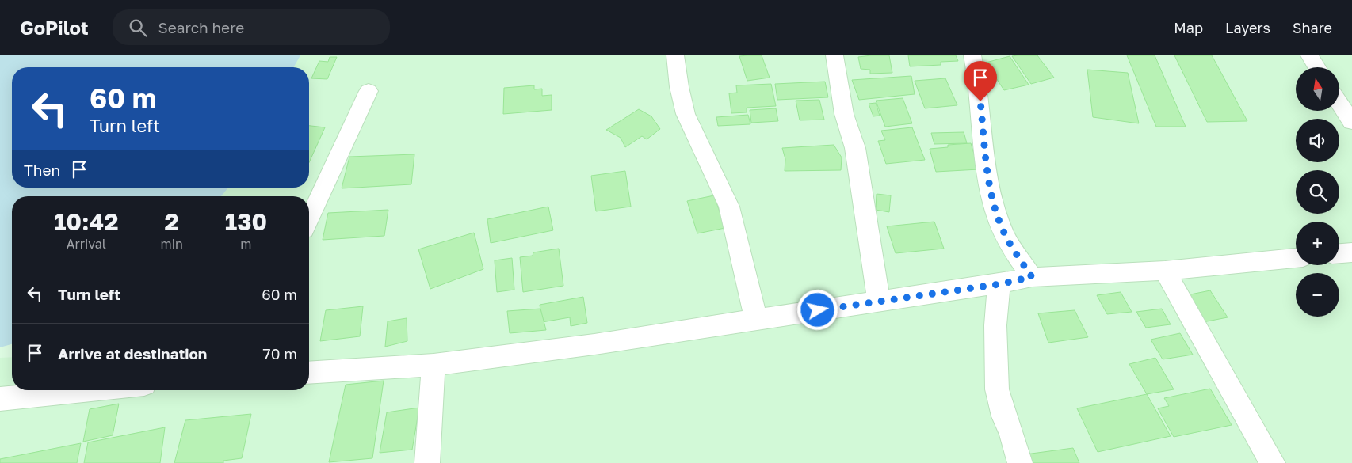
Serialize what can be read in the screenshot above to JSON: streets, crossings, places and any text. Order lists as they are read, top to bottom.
{
  "north": "top",
  "page": {
    "header": "GoPilot",
    "search": "Search here",
    "nav": ["Map", "Layers", "Share"],
    "map_buttons": ["+", "−"],
    "turn": ["60 m", "Turn left"],
    "then": "Then",
    "eta": [
      "10:42",
      "Arrival",
      "2",
      "min",
      "130",
      "m"
    ],
    "list": [
      {
        "name": "Turn left",
        "value": "60 m"
      },
      {
        "name": "Arrive at destination",
        "value": "70 m"
      }
    ]
  }
}
